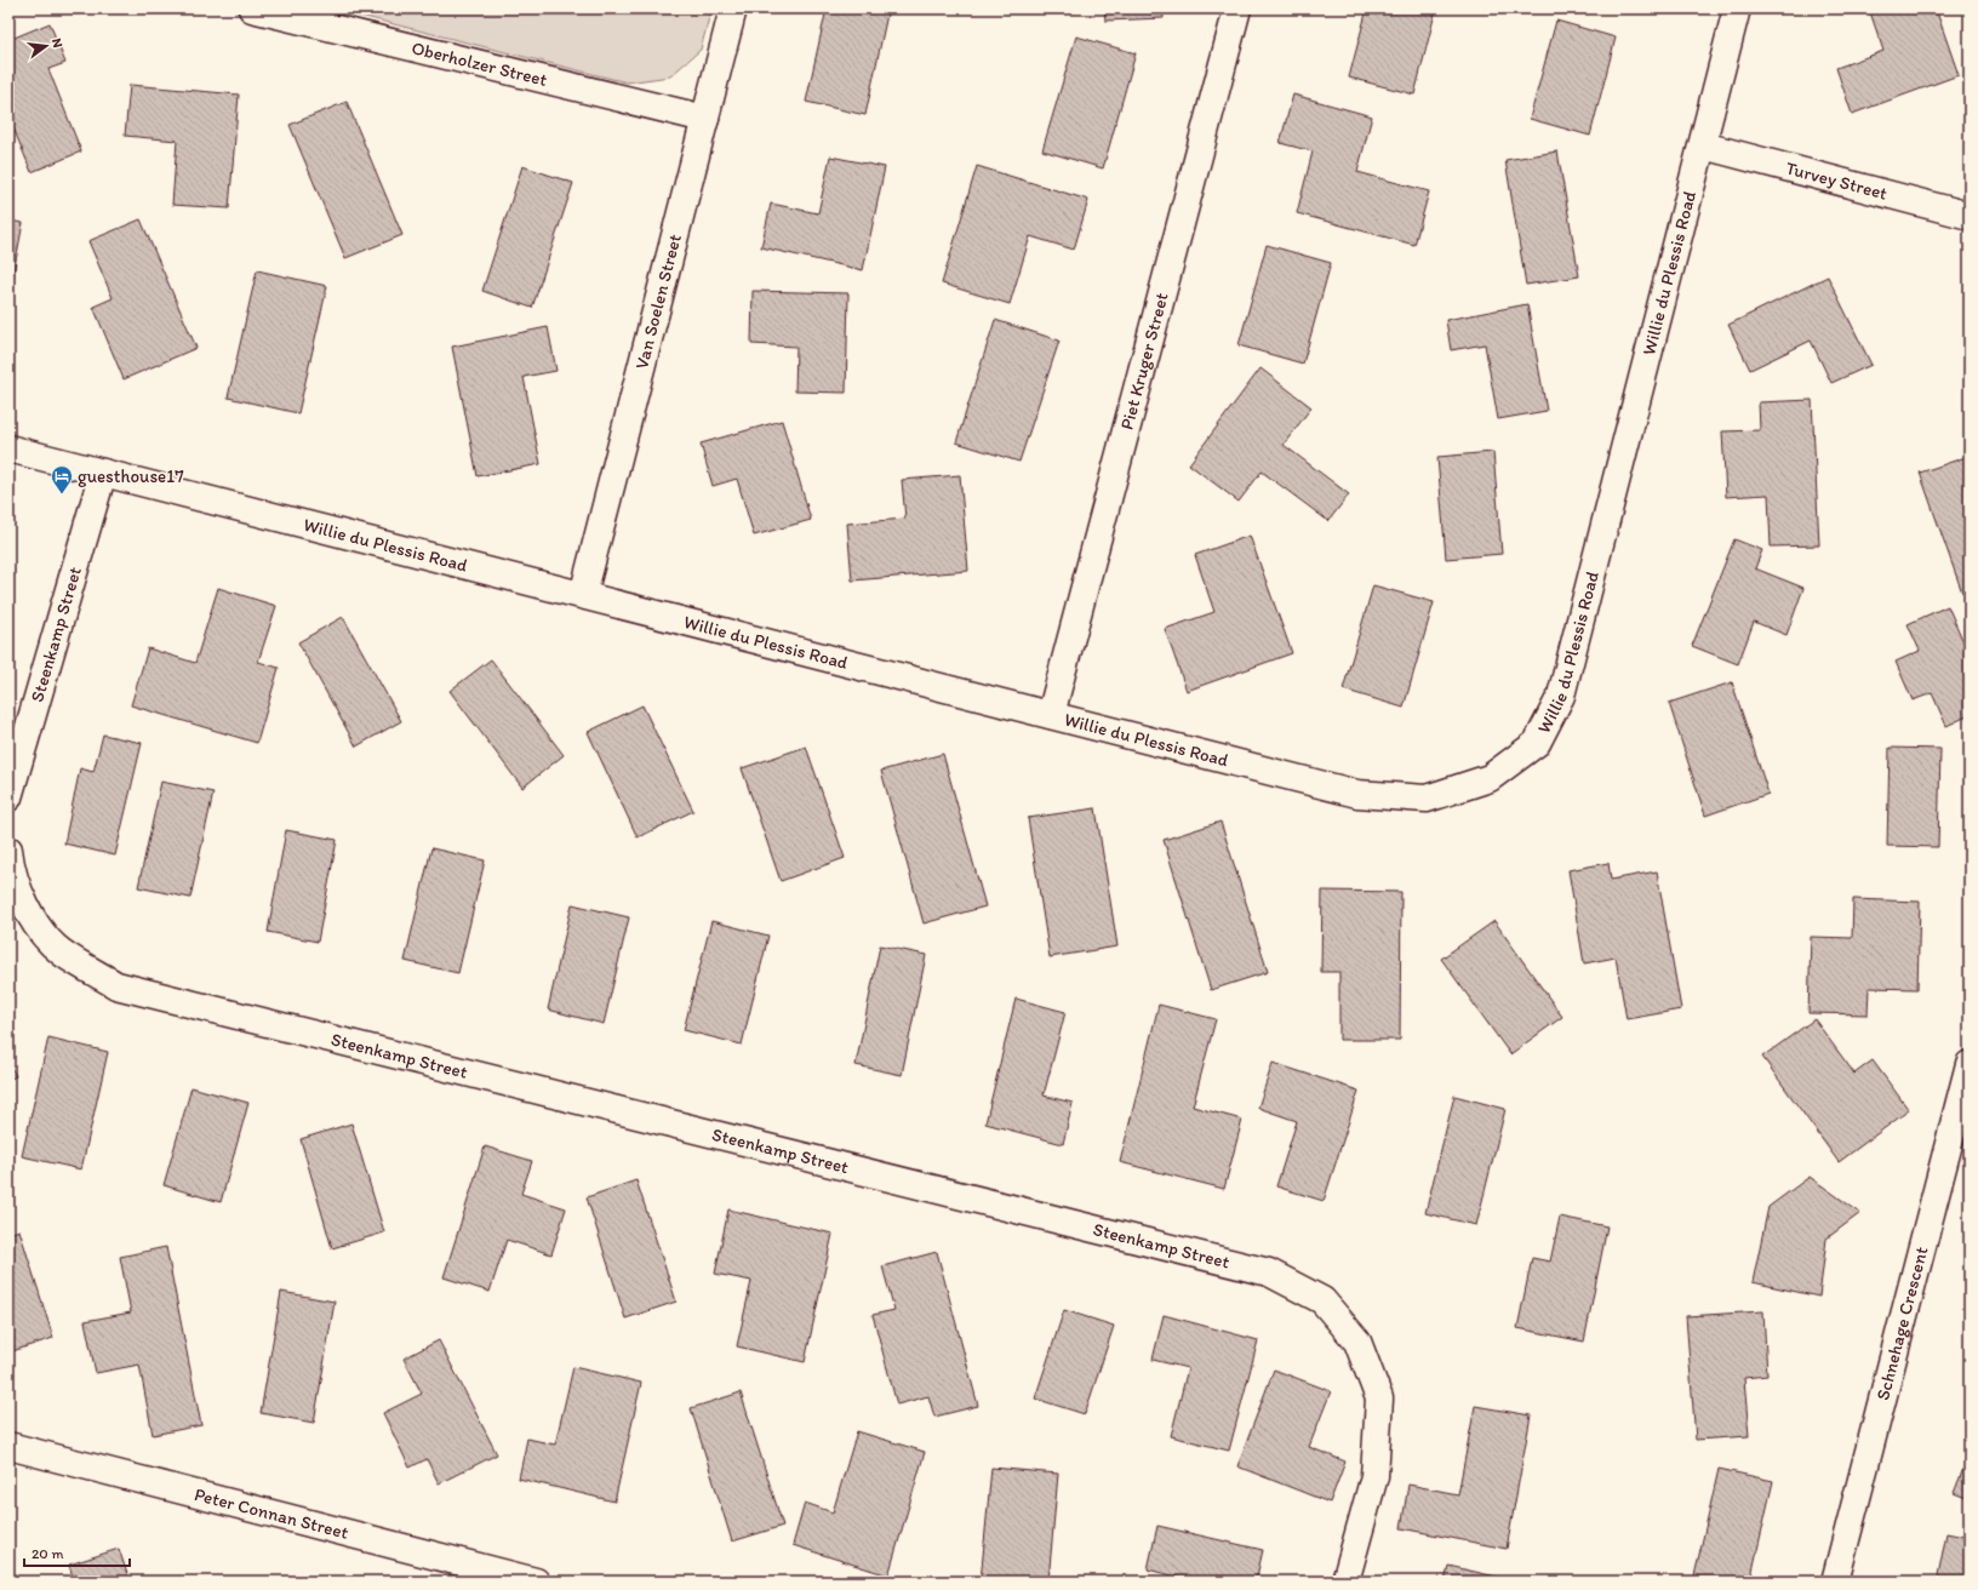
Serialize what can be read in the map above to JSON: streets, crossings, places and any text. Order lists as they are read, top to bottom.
{
  "streets": {
    "street": [
      "Oberholzer Street",
      "Turvey Street",
      "Willie du Plessis Road",
      "Van Soelen Street",
      "Piet Kruger Street",
      "Steenkamp Street",
      "Schnehage Crescent",
      "Peter Connan Street"
    ]
  },
  "crossings": [
    ["Oberholzer Street", "Van Soelen Street"],
    ["Turvey Street", "Willie du Plessis Road"],
    ["Willie du Plessis Road", "Van Soelen Street"],
    ["Willie du Plessis Road", "Piet Kruger Street"],
    ["Willie du Plessis Road", "Steenkamp Street"]
  ],
  "places": {
    "hotel": ["guesthouse17"]
  },
  "scale_bar": "20 m",
  "north": "right"
}
